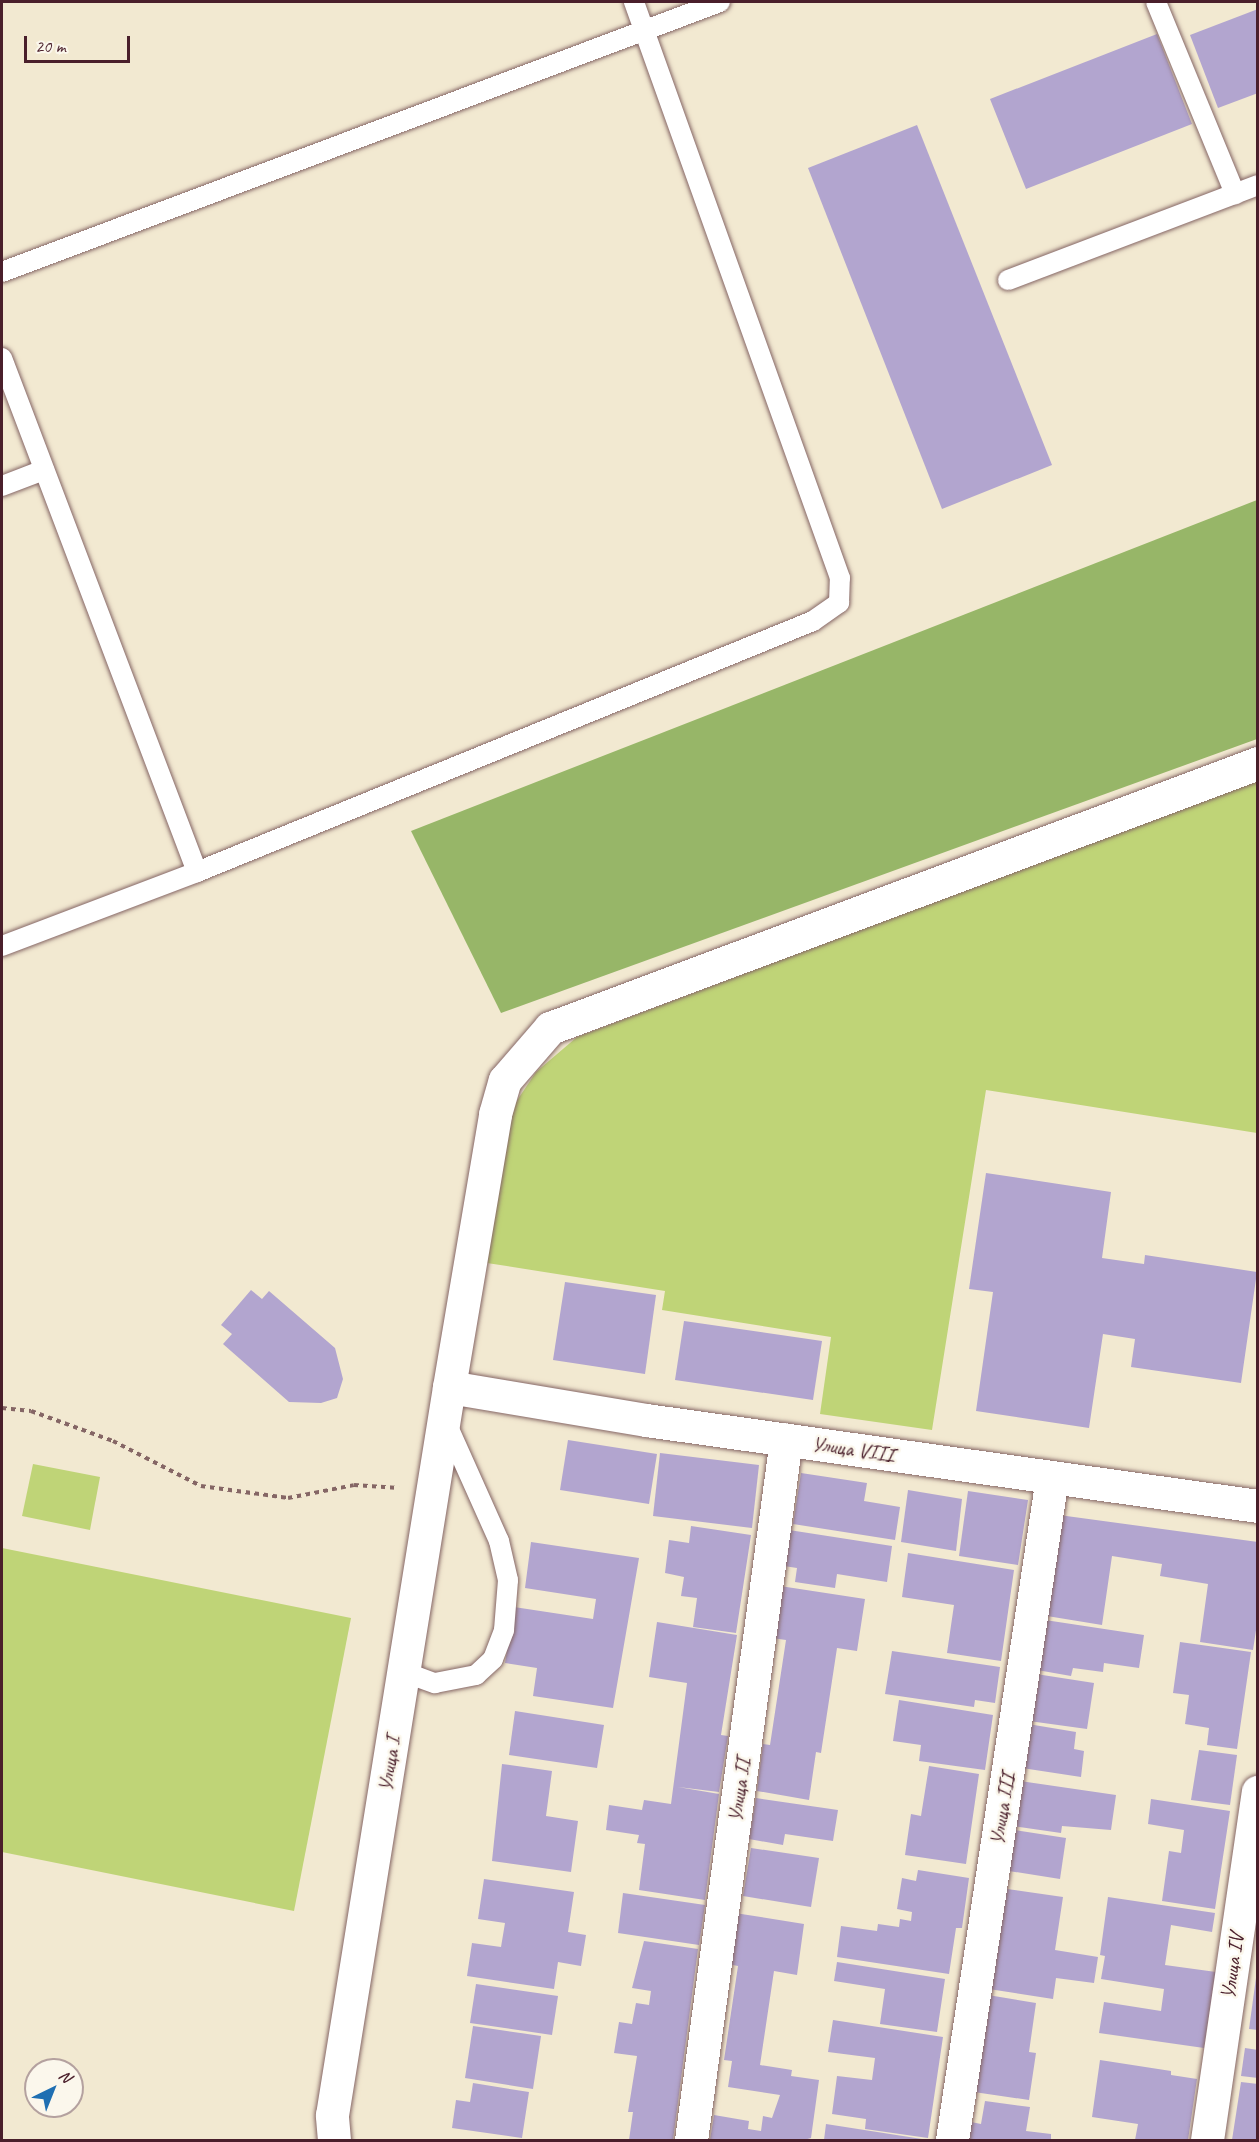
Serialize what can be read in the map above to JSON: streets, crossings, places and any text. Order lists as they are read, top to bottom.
{
  "streets": {
    "street": [
      "Улица VIII",
      "Улица I",
      "Улица II",
      "Улица III",
      "Улица IV"
    ]
  },
  "crossings": [
    ["Улица VIII", "Улица I"],
    ["Улица VIII", "Улица II"],
    ["Улица VIII", "Улица III"]
  ],
  "scale_bar": "20 m",
  "north": "top right"
}
